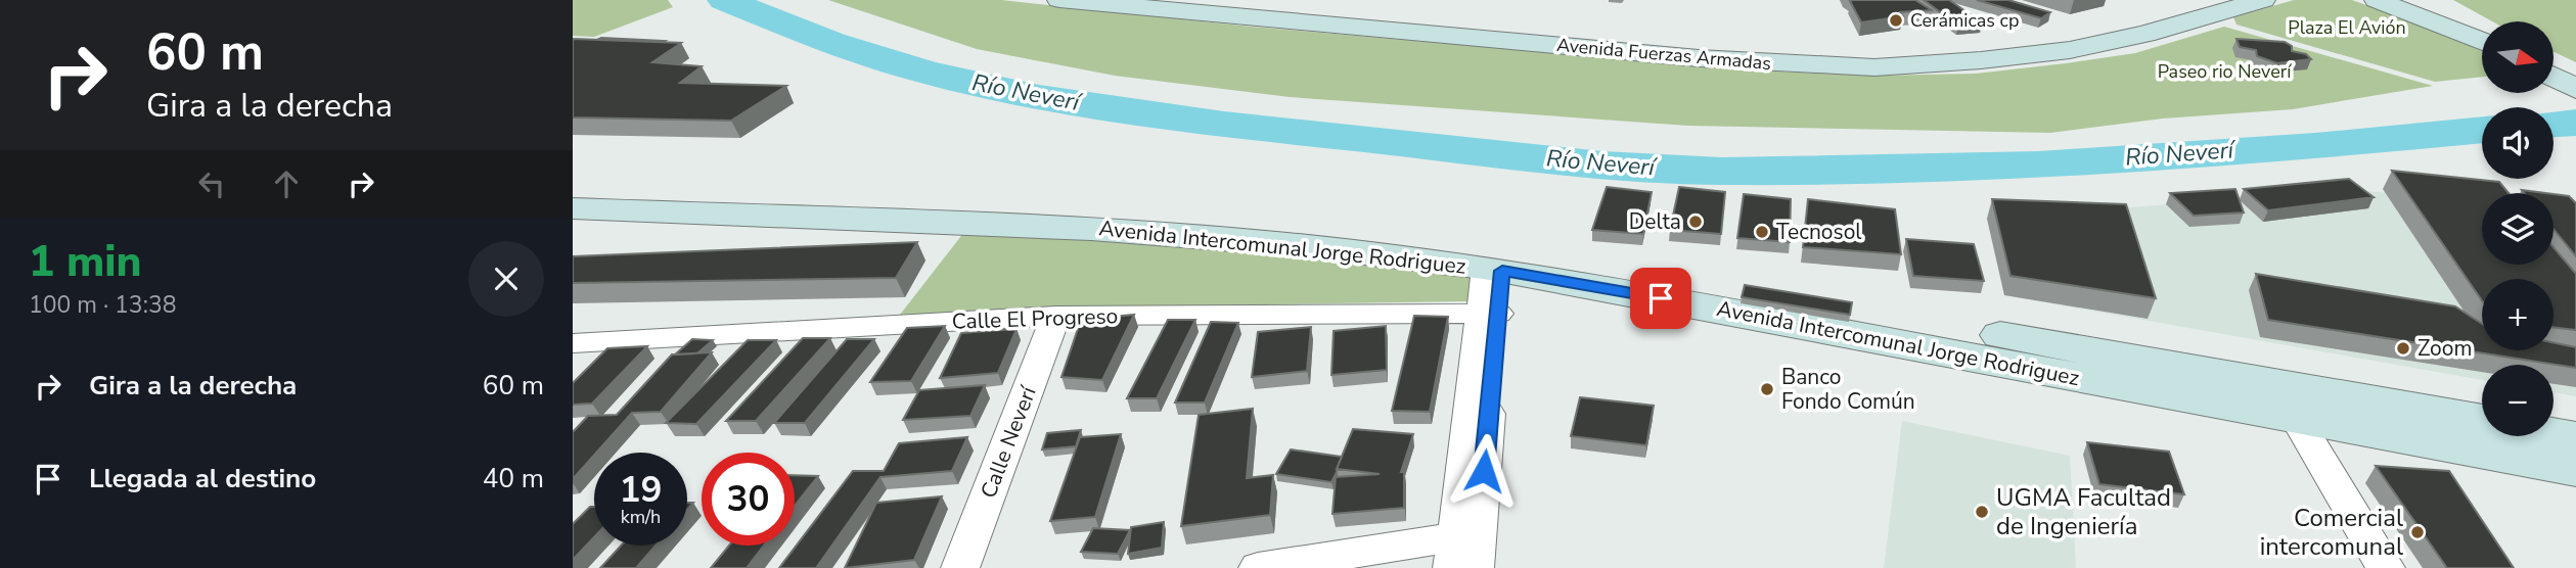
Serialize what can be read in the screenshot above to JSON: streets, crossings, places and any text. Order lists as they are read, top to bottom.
{
  "streets": {
    "street": [
      "Avenida Fuerzas Armadas",
      "Avenida Intercomunal Jorge Rodriguez",
      "Calle El Progreso",
      "Calle Neverí"
    ]
  },
  "crossings": [
    ["Calle El Progreso", "Calle Neverí"]
  ],
  "water": ["Río Neverí"],
  "parks": ["Plaza El Avión", "Paseo rio Neverí"],
  "places": [
    "Cerámicas cp",
    "Delta",
    "Tecnosol",
    "Zoom",
    "Banco Fondo Común",
    "UGMA Facultad de Ingeniería",
    "Comercial intercomunal"
  ],
  "north": "right",
  "page": {
    "turn": ["60 m", "Gira a la derecha"],
    "map_buttons": ["+", "−"],
    "heading": ["1 min", "100 m · 13:38"],
    "list": [
      {
        "name": "Gira a la derecha",
        "value": "60 m"
      },
      {
        "name": "Llegada al destino",
        "value": "40 m"
      }
    ],
    "speed": "19 km/h",
    "limit": "30"
  }
}
